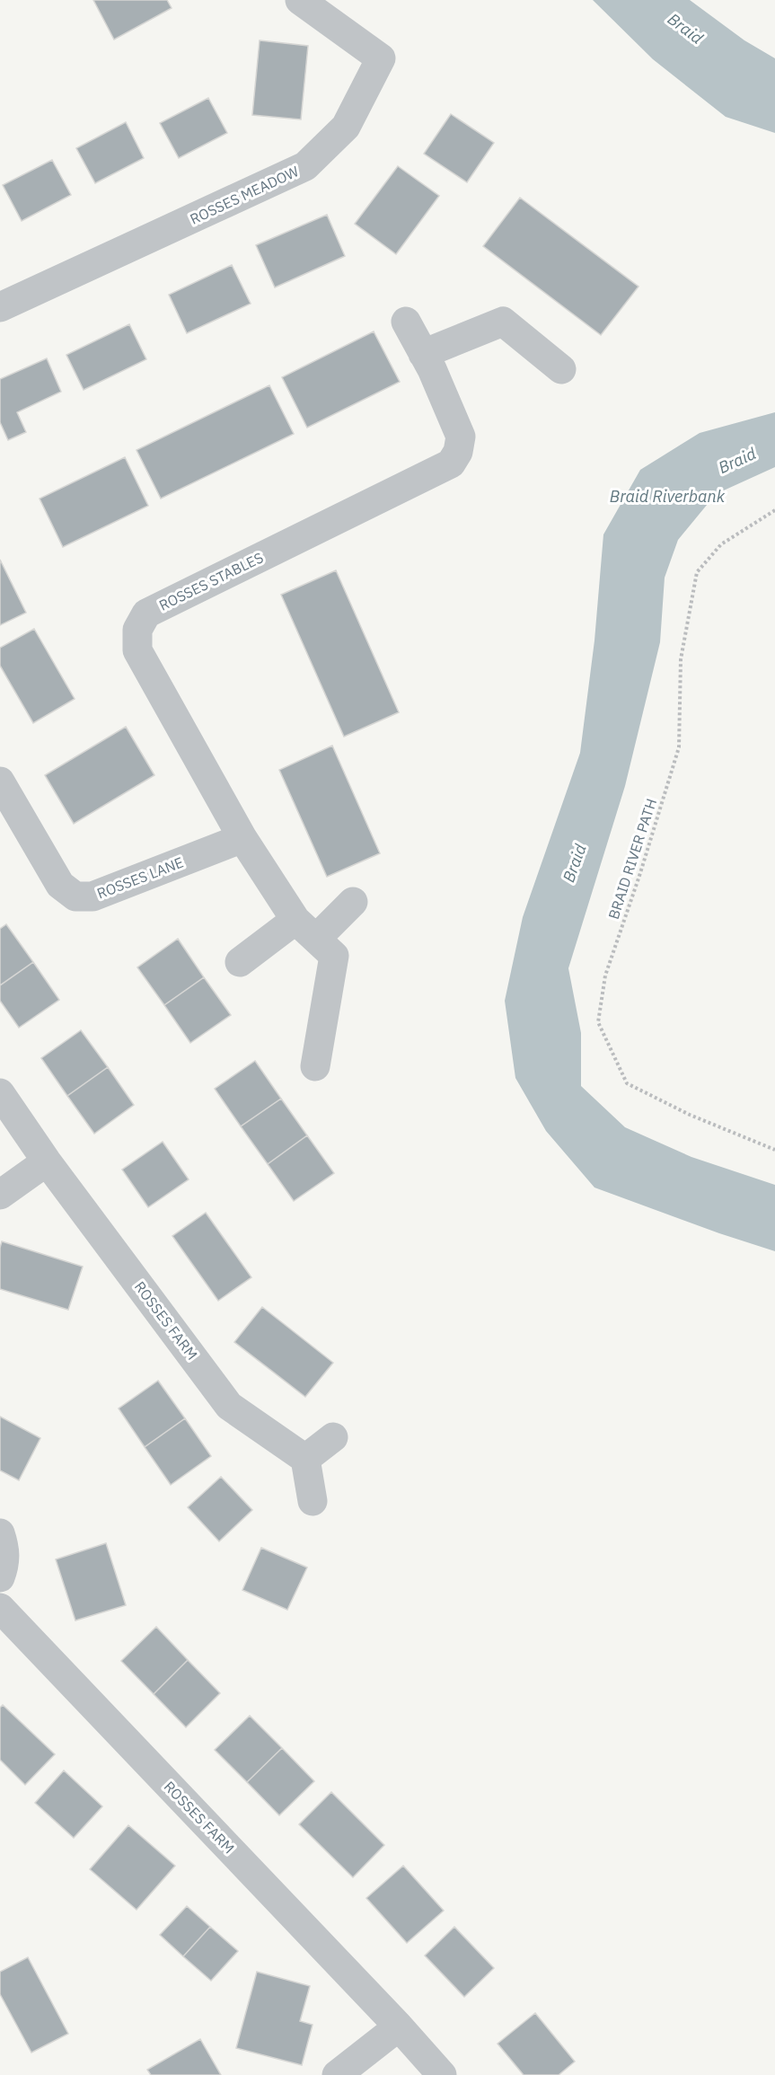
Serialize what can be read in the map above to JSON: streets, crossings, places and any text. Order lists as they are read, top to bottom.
{
  "streets": {
    "street": [
      "ROSSES MEADOW",
      "ROSSES STABLES",
      "ROSSES LANE",
      "ROSSES FARM"
    ],
    "path": ["BRAID RIVER PATH"]
  },
  "crossings": [
    ["ROSSES STABLES", "ROSSES LANE"]
  ],
  "water": ["Braid", "Braid Riverbank"]
}
